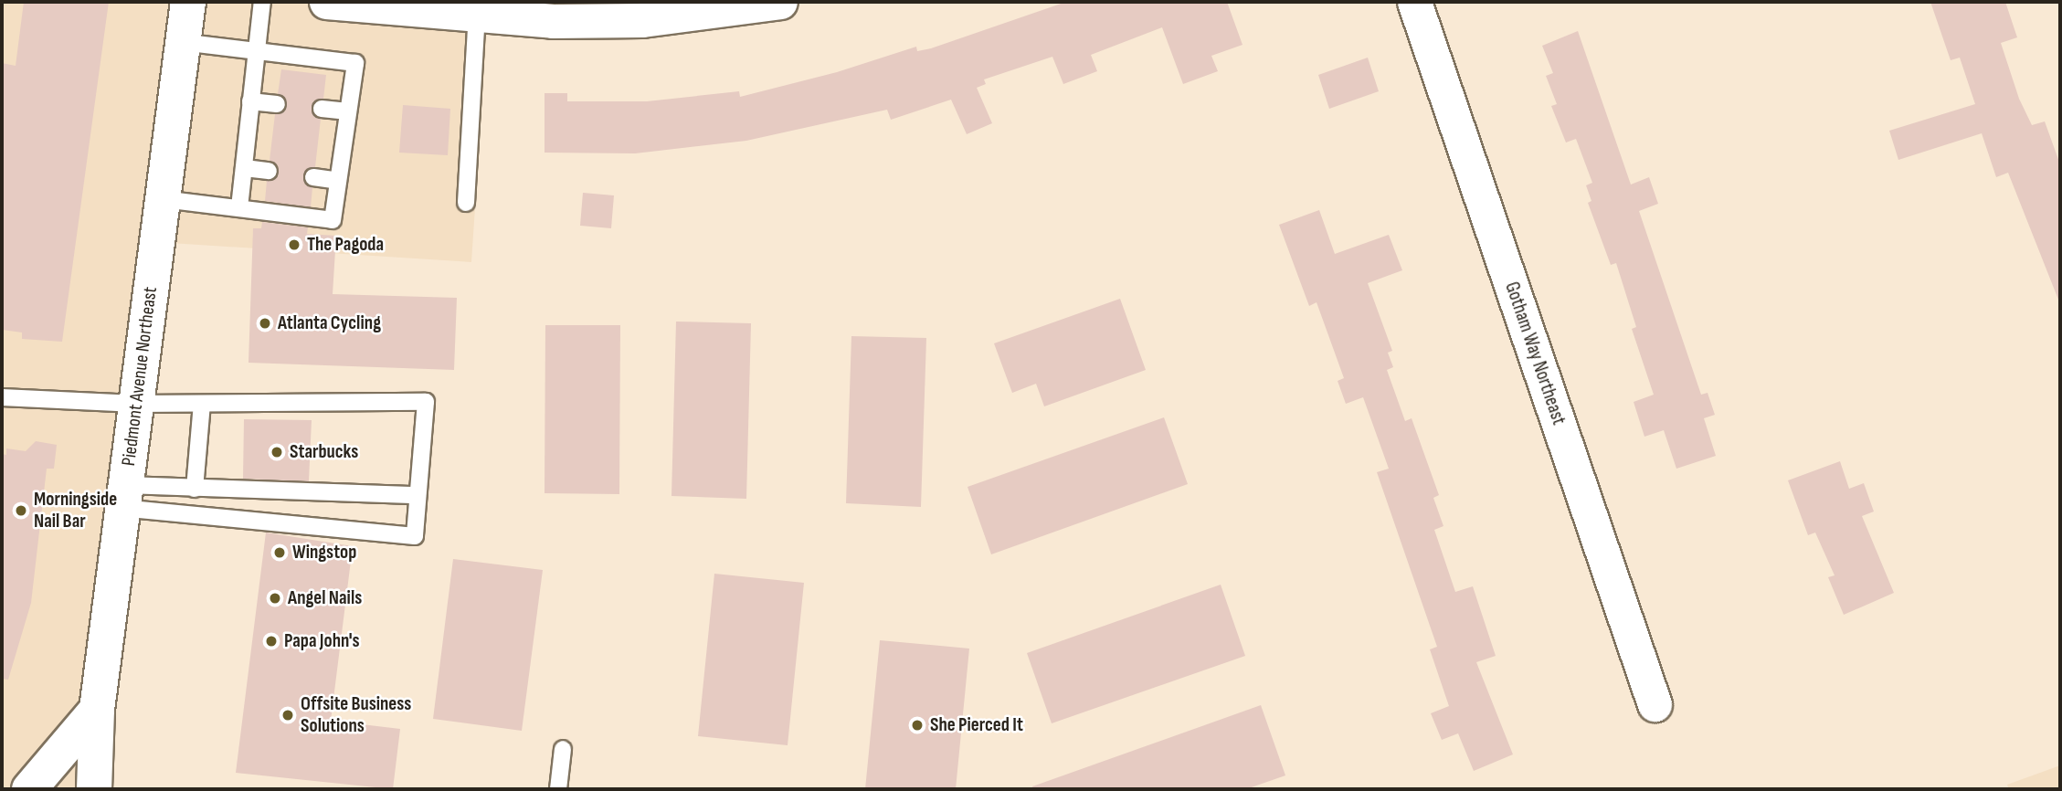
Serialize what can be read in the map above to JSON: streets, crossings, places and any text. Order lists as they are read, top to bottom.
{
  "streets": {
    "main road": ["Piedmont Avenue Northeast"],
    "street": ["Gotham Way Northeast"]
  },
  "places": [
    "The Pagoda",
    "Atlanta Cycling",
    "Starbucks",
    "Morningside Nail Bar",
    "Wingstop",
    "Angel Nails",
    "Papa John's",
    "Offsite Business Solutions",
    "She Pierced It"
  ]
}
